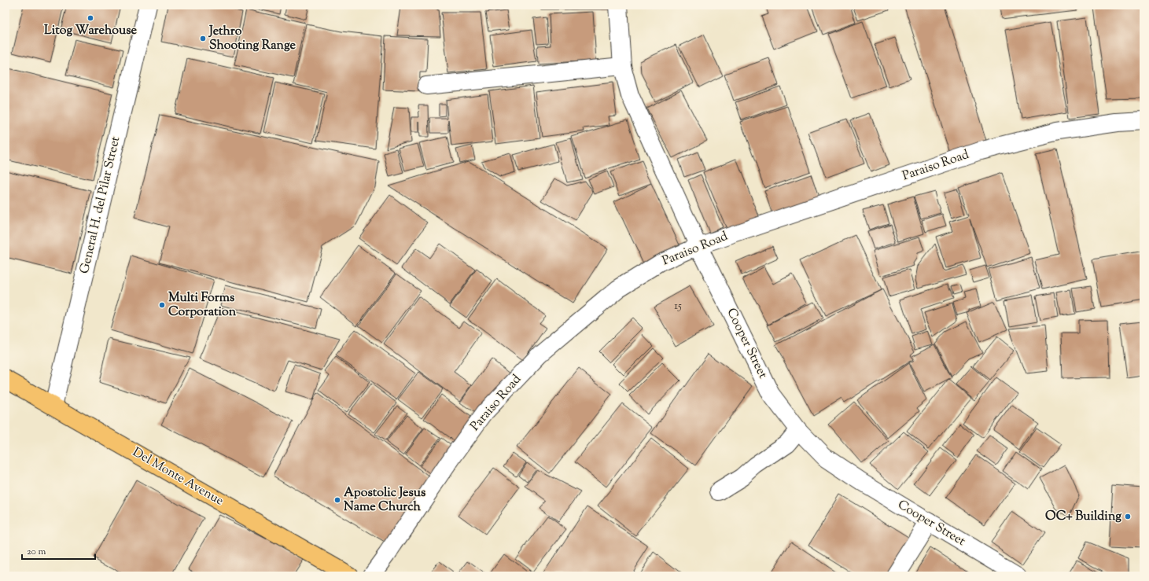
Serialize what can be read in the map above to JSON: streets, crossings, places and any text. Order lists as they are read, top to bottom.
{
  "streets": {
    "main road": ["Del Monte Avenue"],
    "street": ["Paraiso Road", "General H. del Pilar Street", "Cooper Street"]
  },
  "crossings": [
    ["Paraiso Road", "Cooper Street"],
    ["General H. del Pilar Street", "Del Monte Avenue"]
  ],
  "places": [
    "Litog Warehouse",
    "Jethro Shooting Range",
    "Multi Forms Corporation",
    "Apostolic Jesus Name Church",
    "OC+ Building"
  ],
  "house_numbers": ["15"],
  "scale_bar": "20 m"
}
